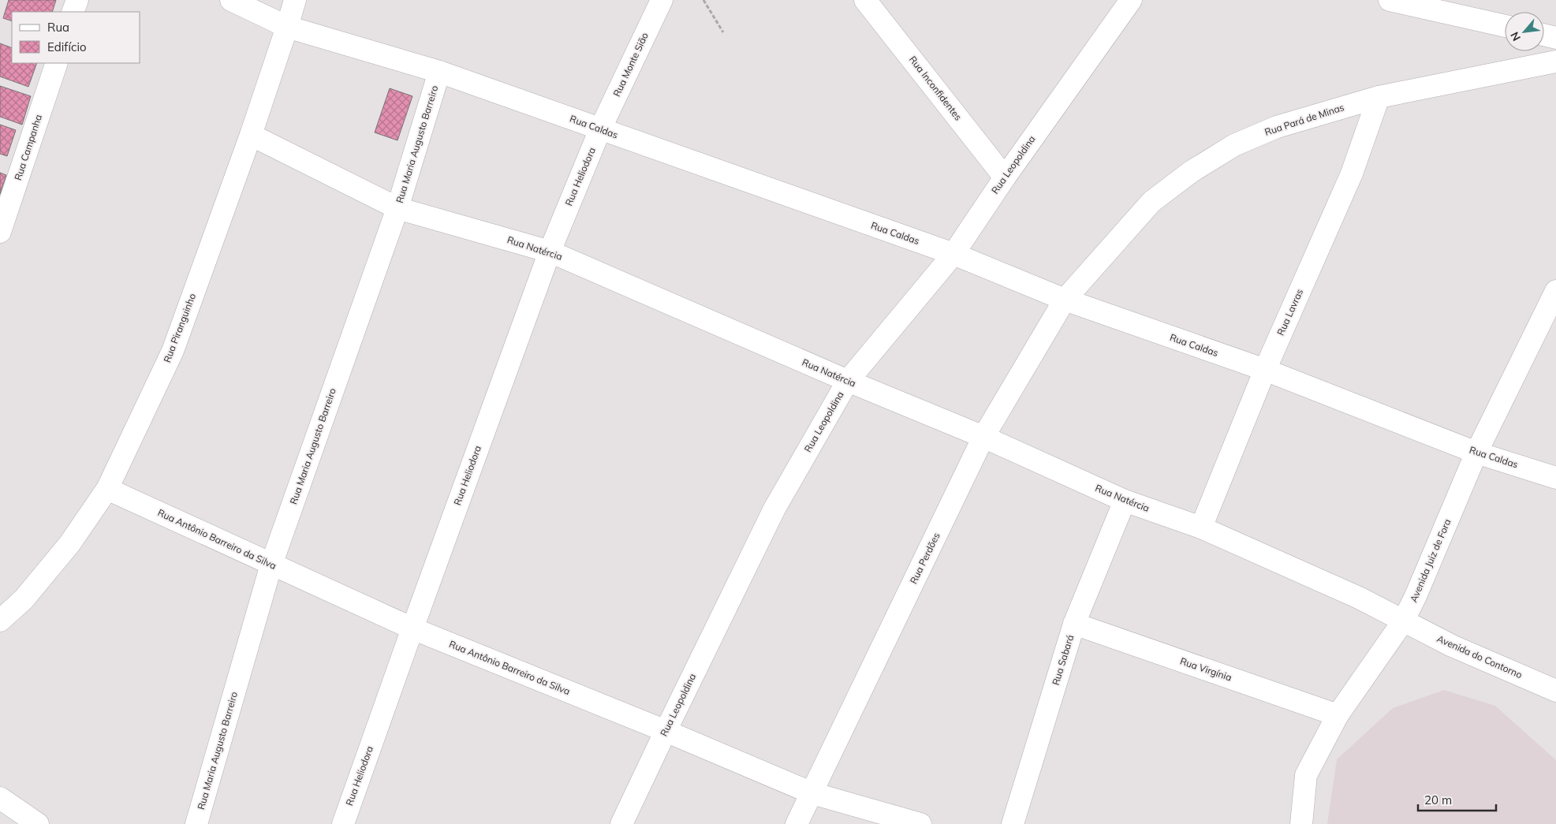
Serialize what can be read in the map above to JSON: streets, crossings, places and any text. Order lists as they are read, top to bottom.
{
  "streets": {
    "street": [
      "Rua Monte Sião",
      "Rua Inconfidentes",
      "Rua Pará de Minas",
      "Rua Caldas",
      "Rua Maria Augusto Barreiro",
      "Rua Campanha",
      "Rua Leopoldina",
      "Rua Heliodora",
      "Rua Natércia",
      "Rua Lavras",
      "Rua Piranguinho",
      "Rua Antônio Barreiro da Silva",
      "Rua Perdões",
      "Avenida Juiz de Fora",
      "Avenida do Contorno",
      "Rua Sabará",
      "Rua Virgínia"
    ]
  },
  "crossings": [
    ["Rua Monte Sião", "Rua Caldas"],
    ["Rua Monte Sião", "Rua Heliodora"],
    ["Rua Inconfidentes", "Rua Leopoldina"],
    ["Rua Pará de Minas", "Rua Caldas"],
    ["Rua Pará de Minas", "Rua Lavras"],
    ["Rua Pará de Minas", "Rua Perdões"],
    ["Rua Caldas", "Rua Maria Augusto Barreiro"],
    ["Rua Caldas", "Rua Leopoldina"],
    ["Rua Caldas", "Rua Heliodora"],
    ["Rua Caldas", "Rua Lavras"],
    ["Rua Caldas", "Rua Piranguinho"],
    ["Rua Caldas", "Rua Perdões"],
    ["Rua Caldas", "Avenida Juiz de Fora"],
    ["Rua Maria Augusto Barreiro", "Rua Natércia"],
    ["Rua Maria Augusto Barreiro", "Rua Antônio Barreiro da Silva"],
    ["Rua Leopoldina", "Rua Natércia"],
    ["Rua Leopoldina", "Rua Antônio Barreiro da Silva"],
    ["Rua Heliodora", "Rua Natércia"],
    ["Rua Heliodora", "Rua Antônio Barreiro da Silva"],
    ["Rua Natércia", "Rua Lavras"],
    ["Rua Natércia", "Rua Piranguinho"],
    ["Rua Natércia", "Rua Perdões"],
    ["Rua Natércia", "Avenida Juiz de Fora"],
    ["Rua Natércia", "Avenida do Contorno"],
    ["Rua Natércia", "Rua Sabará"],
    ["Rua Piranguinho", "Rua Antônio Barreiro da Silva"],
    ["Rua Antônio Barreiro da Silva", "Rua Perdões"],
    ["Avenida Juiz de Fora", "Avenida do Contorno"],
    ["Avenida Juiz de Fora", "Rua Virgínia"],
    ["Rua Sabará", "Rua Virgínia"]
  ],
  "legend": ["Rua", "Edifício"],
  "scale_bar": "20 m",
  "north": "bottom left"
}
